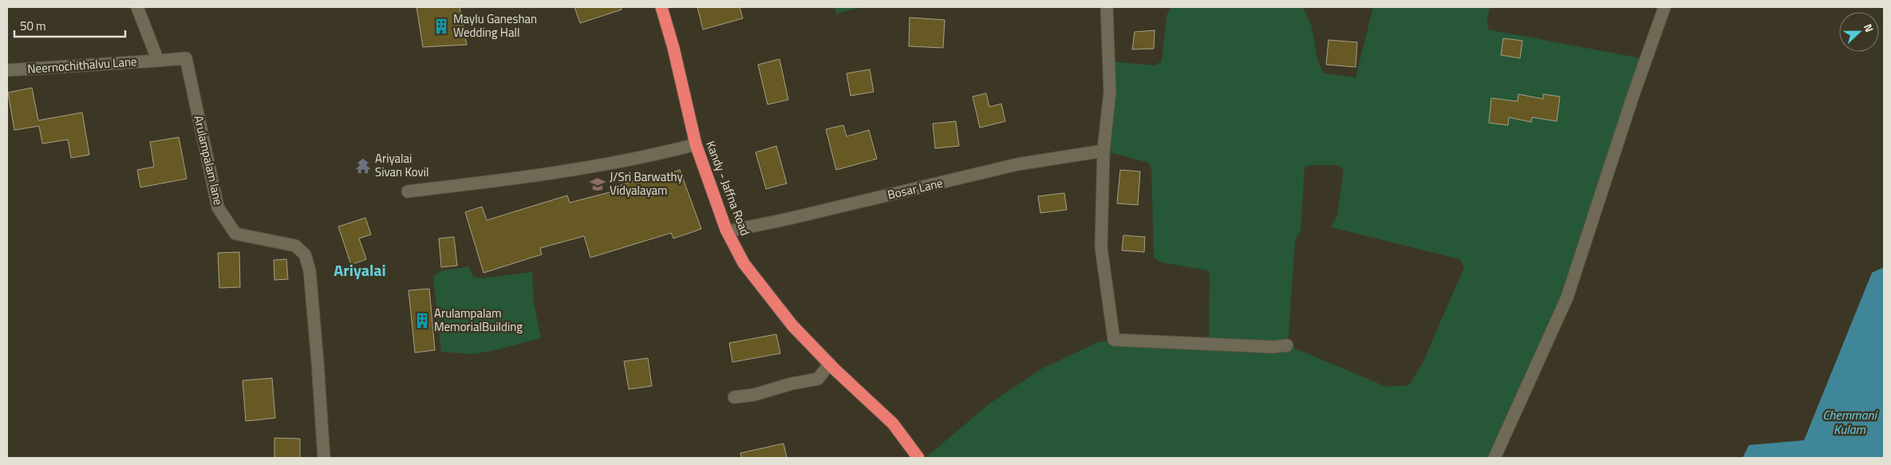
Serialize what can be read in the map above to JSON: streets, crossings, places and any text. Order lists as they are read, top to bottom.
{
  "streets": {
    "highway": ["Kandy - Jaffna Road"],
    "street": ["Neernochithalvu Lane", "Arulampalam lane", "Bosar Lane"]
  },
  "crossings": [
    ["Neernochithalvu Lane", "Arulampalam lane"],
    ["Kandy - Jaffna Road", "Bosar Lane"]
  ],
  "districts": ["Ariyalai"],
  "water": ["Chemmani Kulam"],
  "places": {
    "building": ["Maylu Ganeshan Wedding Hall", "Arulampalam MemorialBuilding"],
    "temple": ["Ariyalai Sivan Kovil"],
    "school or university": ["J/Sri Barwathy Vidyalayam"]
  },
  "scale_bar": "50 m",
  "north": "right"
}
